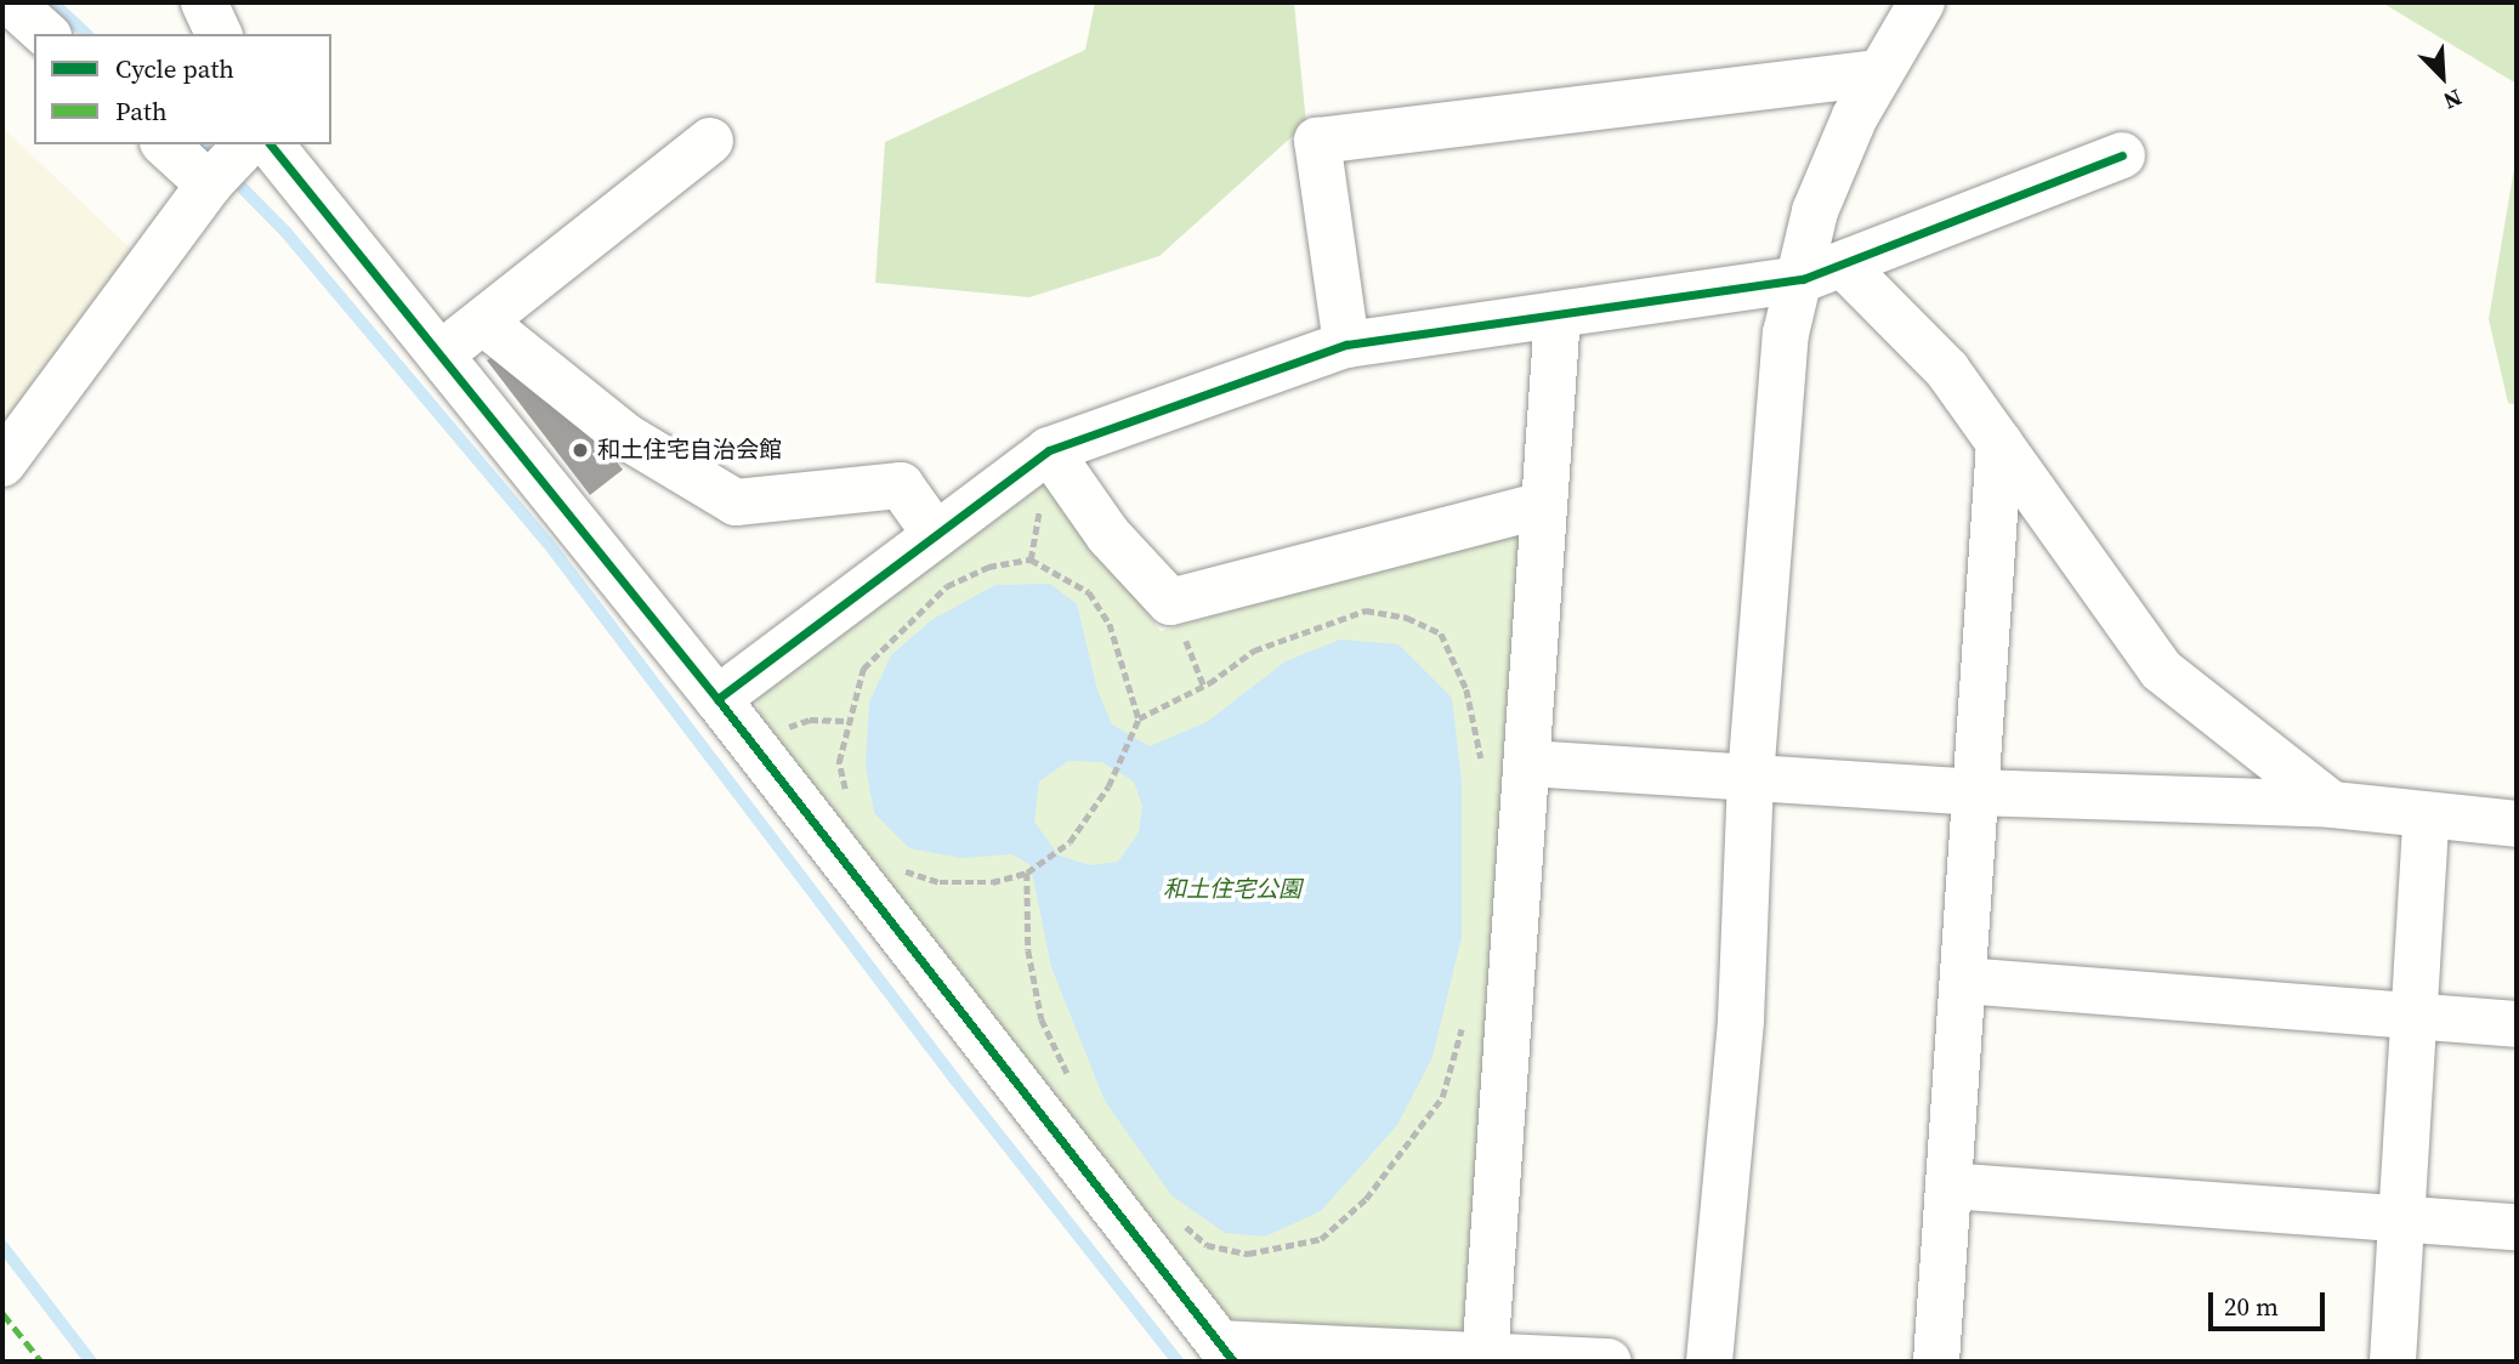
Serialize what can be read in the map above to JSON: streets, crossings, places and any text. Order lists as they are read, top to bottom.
{
  "parks": ["和土住宅公園"],
  "places": ["和土住宅自治会館"],
  "legend": ["Cycle path", "Path"],
  "scale_bar": "20 m",
  "north": "bottom right"
}
